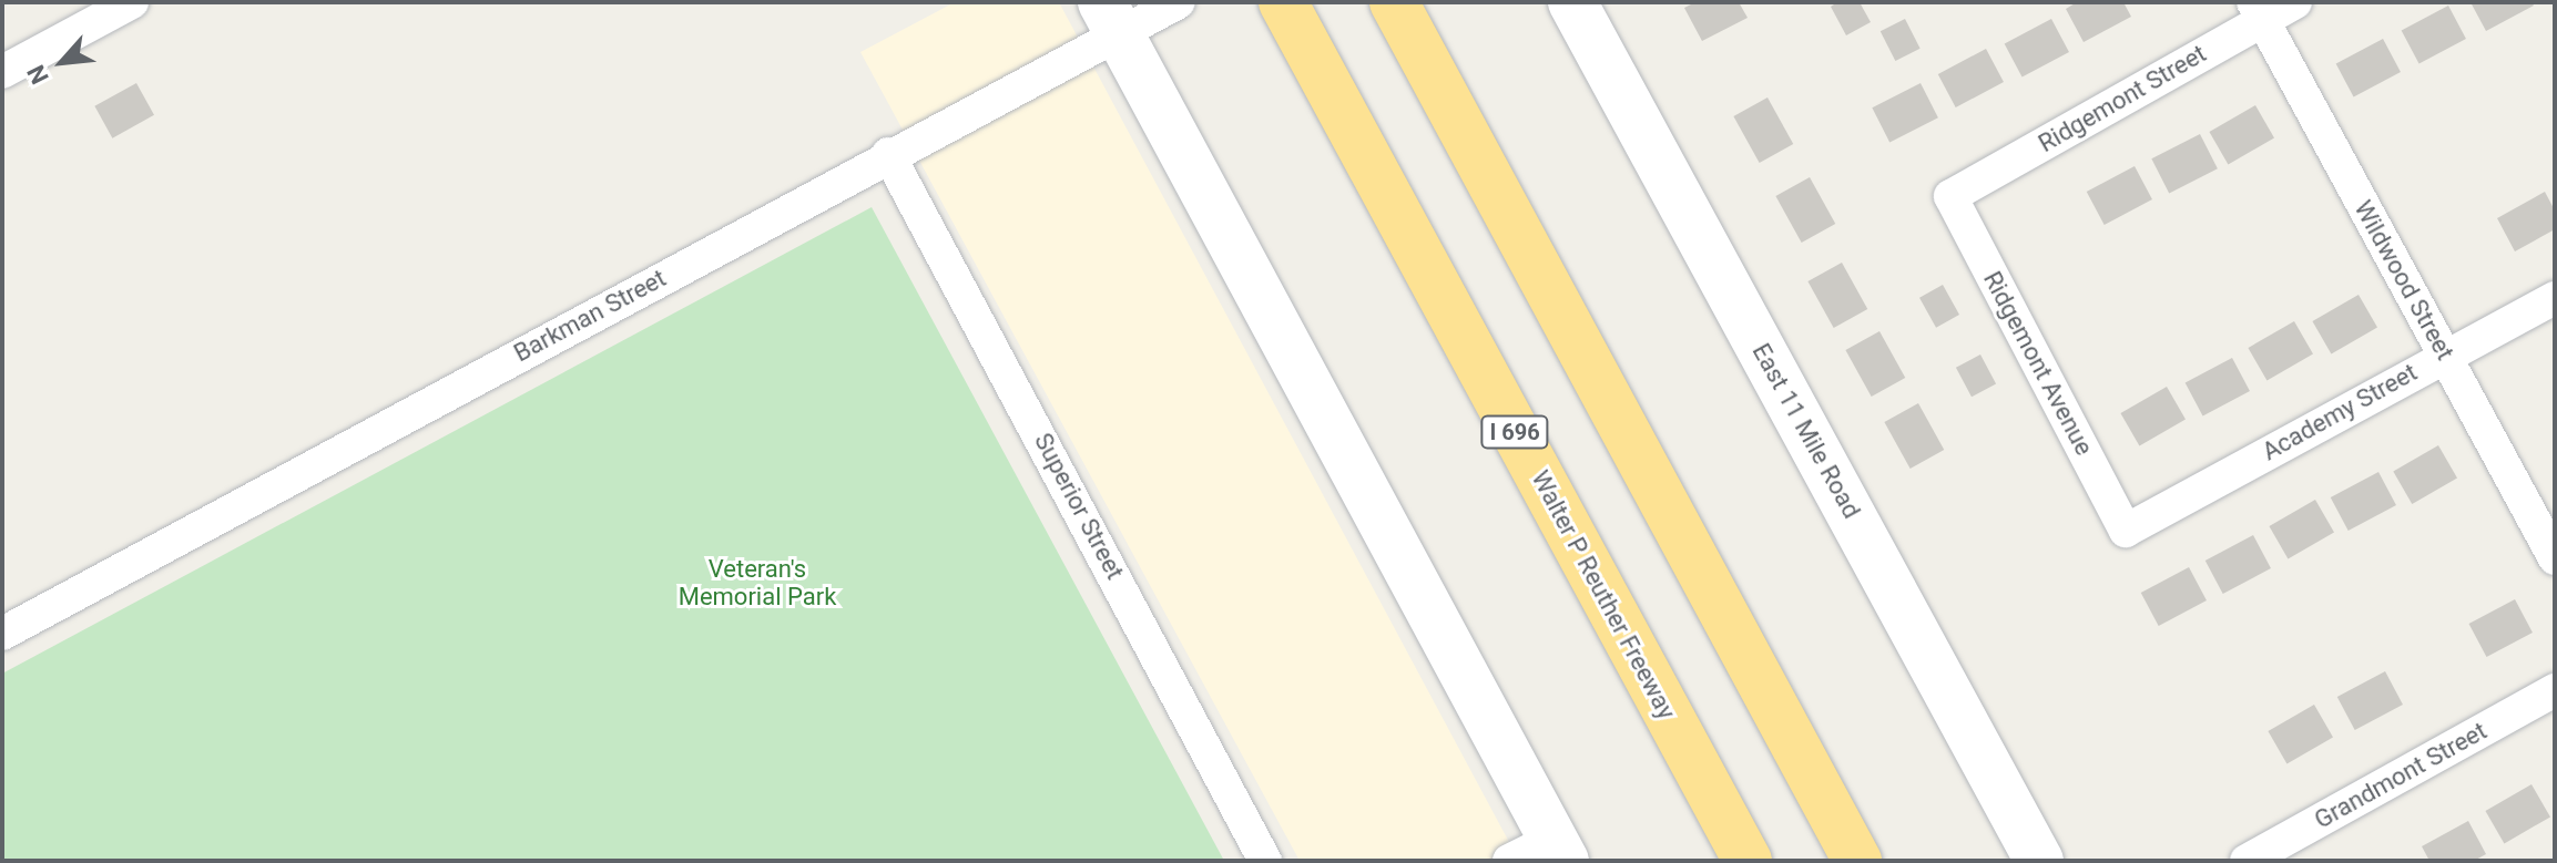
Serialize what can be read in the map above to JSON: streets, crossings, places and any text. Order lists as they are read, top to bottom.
{
  "streets": {
    "highway": ["I 696", "Walter P Reuther Freeway"],
    "main road": ["East 11 Mile Road"],
    "street": [
      "Ridgemont Street",
      "Wildwood Street",
      "Barkman Street",
      "Ridgemont Avenue",
      "Academy Street",
      "Superior Street",
      "Grandmont Street"
    ]
  },
  "crossings": [
    ["Ridgemont Street", "Wildwood Street"],
    ["Ridgemont Street", "Ridgemont Avenue"],
    ["Wildwood Street", "Academy Street"],
    ["Barkman Street", "Superior Street"],
    ["Ridgemont Avenue", "Academy Street"]
  ],
  "parks": ["Veteran's Memorial Park"],
  "north": "bottom left"
}
